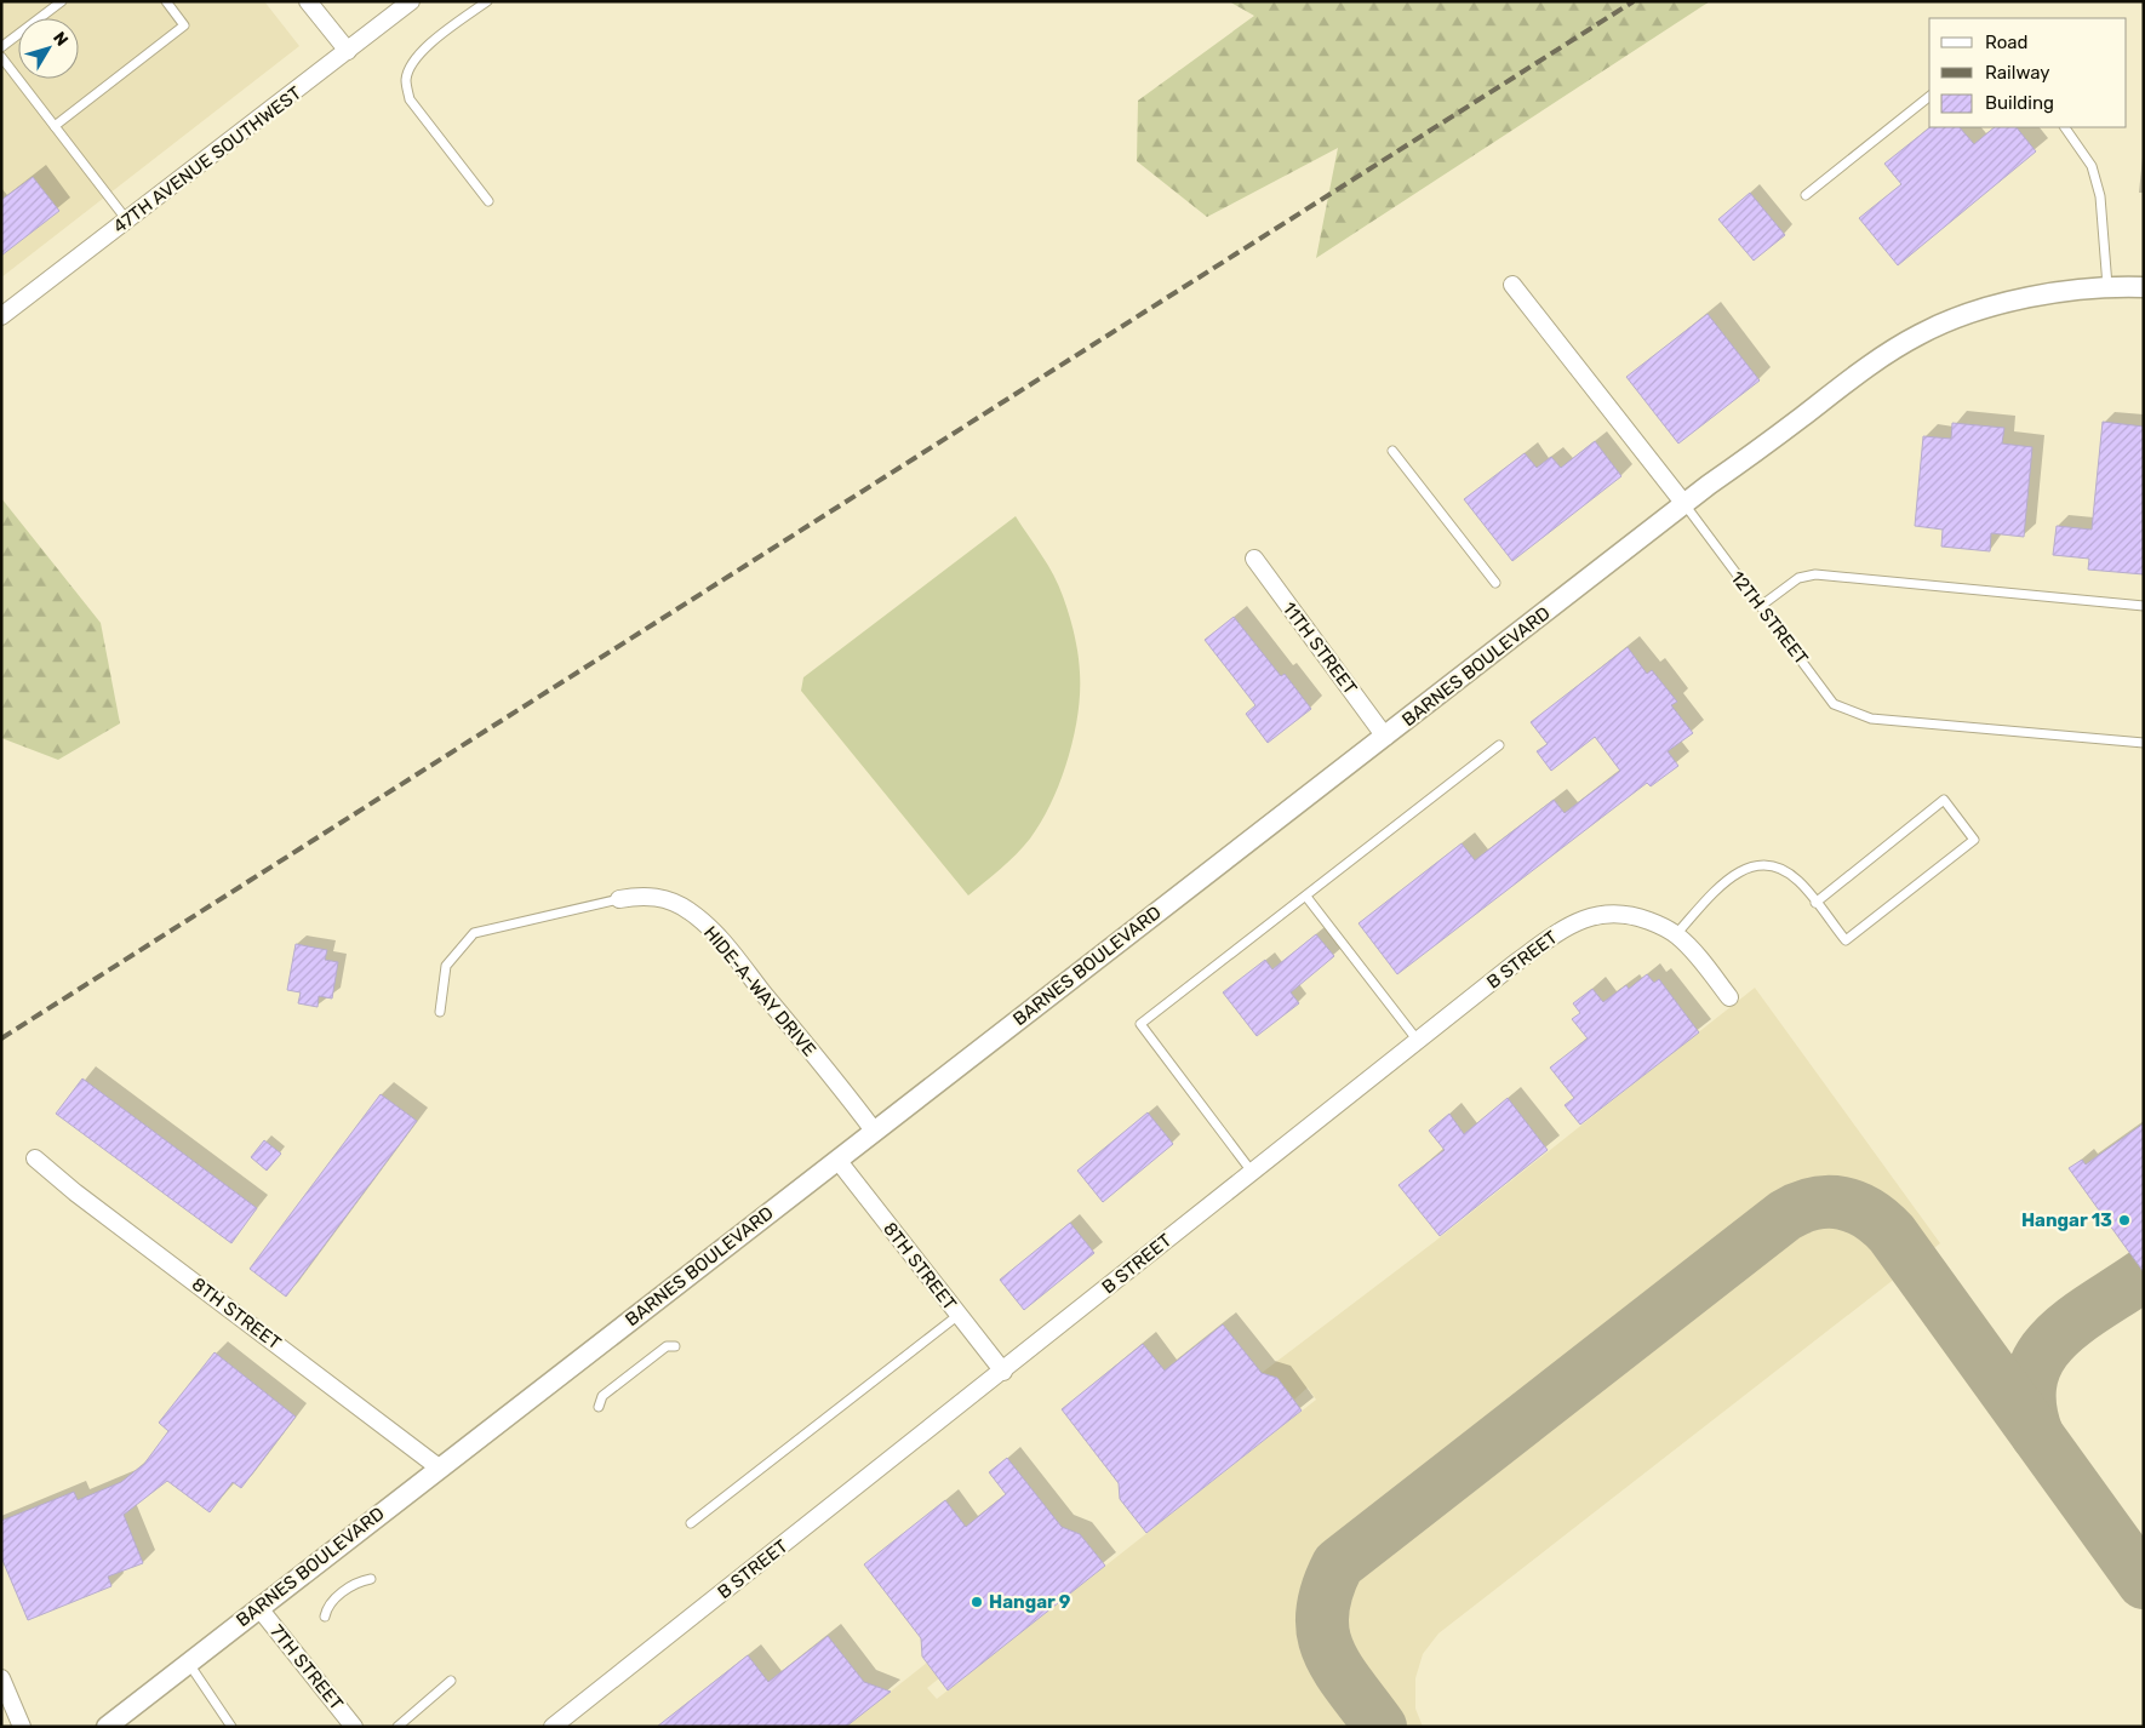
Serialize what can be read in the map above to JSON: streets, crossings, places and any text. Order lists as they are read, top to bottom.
{
  "streets": {
    "street": [
      "47TH AVENUE SOUTHWEST",
      "12TH STREET",
      "11TH STREET",
      "BARNES BOULEVARD",
      "B STREET",
      "HIDE-A-WAY DRIVE",
      "8TH STREET",
      "7TH STREET"
    ]
  },
  "crossings": [
    ["12TH STREET", "BARNES BOULEVARD"],
    ["11TH STREET", "BARNES BOULEVARD"],
    ["BARNES BOULEVARD", "HIDE-A-WAY DRIVE"],
    ["BARNES BOULEVARD", "8TH STREET"],
    ["BARNES BOULEVARD", "7TH STREET"],
    ["B STREET", "8TH STREET"]
  ],
  "places": ["Hangar 13", "Hangar 9"],
  "legend": ["Road", "Railway", "Building"],
  "north": "top right"
}
